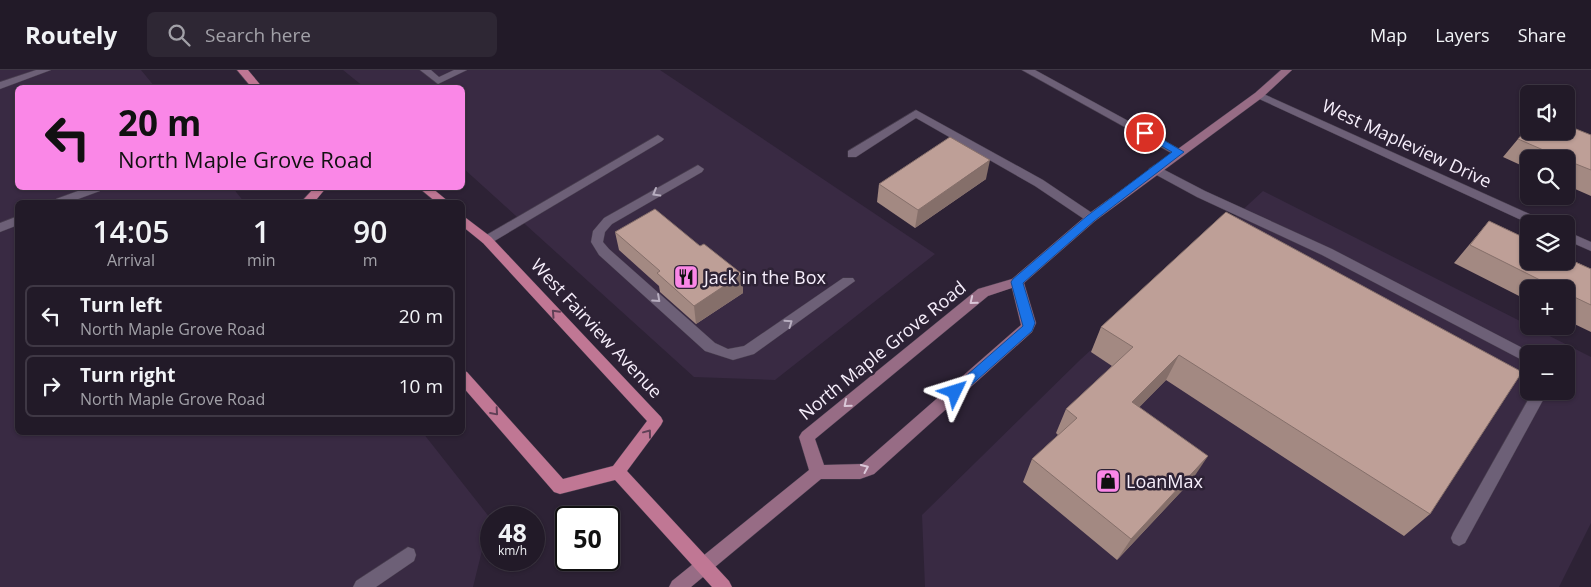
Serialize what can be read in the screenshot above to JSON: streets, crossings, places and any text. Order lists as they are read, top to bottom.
{
  "streets": {
    "main road": ["West Fairview Avenue", "North Maple Grove Road"],
    "street": ["West Mapleview Drive"]
  },
  "crossings": [
    ["West Mapleview Drive", "North Maple Grove Road"]
  ],
  "one_way": ["West Fairview Avenue", "North Maple Grove Road"],
  "places": {
    "restaurant": ["Jack in the Box"],
    "shop": ["LoanMax"]
  },
  "page": {
    "header": "Routely",
    "search": "Search here",
    "nav": ["Map", "Layers", "Share"],
    "map_buttons": ["+", "−"],
    "turn": ["20 m", "North Maple Grove Road"],
    "eta": [
      "14:05",
      "Arrival",
      "1",
      "min",
      "90",
      "m"
    ],
    "list": [
      {
        "name": "Turn left",
        "note": "North Maple Grove Road",
        "value": "20 m"
      },
      {
        "name": "Turn right",
        "note": "North Maple Grove Road",
        "value": "10 m"
      }
    ],
    "speed": "48 km/h",
    "limit": "50"
  }
}
